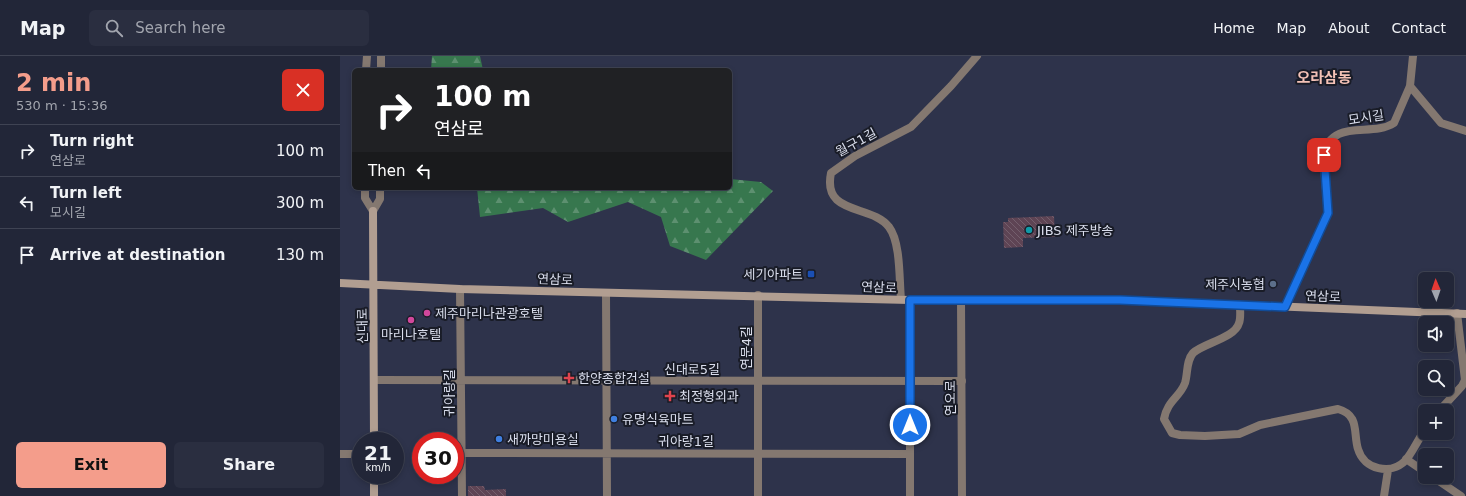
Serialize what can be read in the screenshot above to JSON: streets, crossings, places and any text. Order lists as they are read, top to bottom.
{
  "streets": {
    "main road": ["연삼로", "신대로"],
    "street": [
      "모시길",
      "월구1길",
      "연문4길",
      "신대로5길",
      "귀아랑길",
      "연오로",
      "귀아랑1길"
    ]
  },
  "crossings": [
    ["모시길", "연삼로"],
    ["월구1길", "연삼로"],
    ["연삼로", "신대로"],
    ["연삼로", "연문4길"],
    ["연삼로", "귀아랑길"],
    ["연삼로", "연오로"],
    ["신대로", "신대로5길"],
    ["연문4길", "신대로5길"],
    ["연문4길", "귀아랑1길"],
    ["신대로5길", "귀아랑길"],
    ["신대로5길", "연오로"]
  ],
  "districts": ["오라삼동"],
  "places": {
    "other": [
      "JIBS 제주방송",
      "제주시농협",
      "제주마리나관광호텔",
      "마리나호텔",
      "유명식육마트",
      "새까망미용실"
    ],
    "transit": ["세기아파트"],
    "health": ["한양종합건설", "최정형외과"]
  },
  "north": "top",
  "page": {
    "header": "Map",
    "search": "Search here",
    "nav": [
      "Home",
      "Map",
      "About",
      "Contact"
    ],
    "heading": ["2 min", "530 m · 15:36"],
    "turn": ["100 m", "연삼로"],
    "list": [
      {
        "name": "Turn right",
        "note": "연삼로",
        "value": "100 m"
      },
      {
        "name": "Turn left",
        "note": "모시길",
        "value": "300 m"
      },
      {
        "name": "Arrive at destination",
        "value": "130 m"
      }
    ],
    "then": "Then",
    "map_buttons": ["+", "−"],
    "speed": "21 km/h",
    "limit": "30",
    "buttons": ["Exit", "Share"]
  }
}
